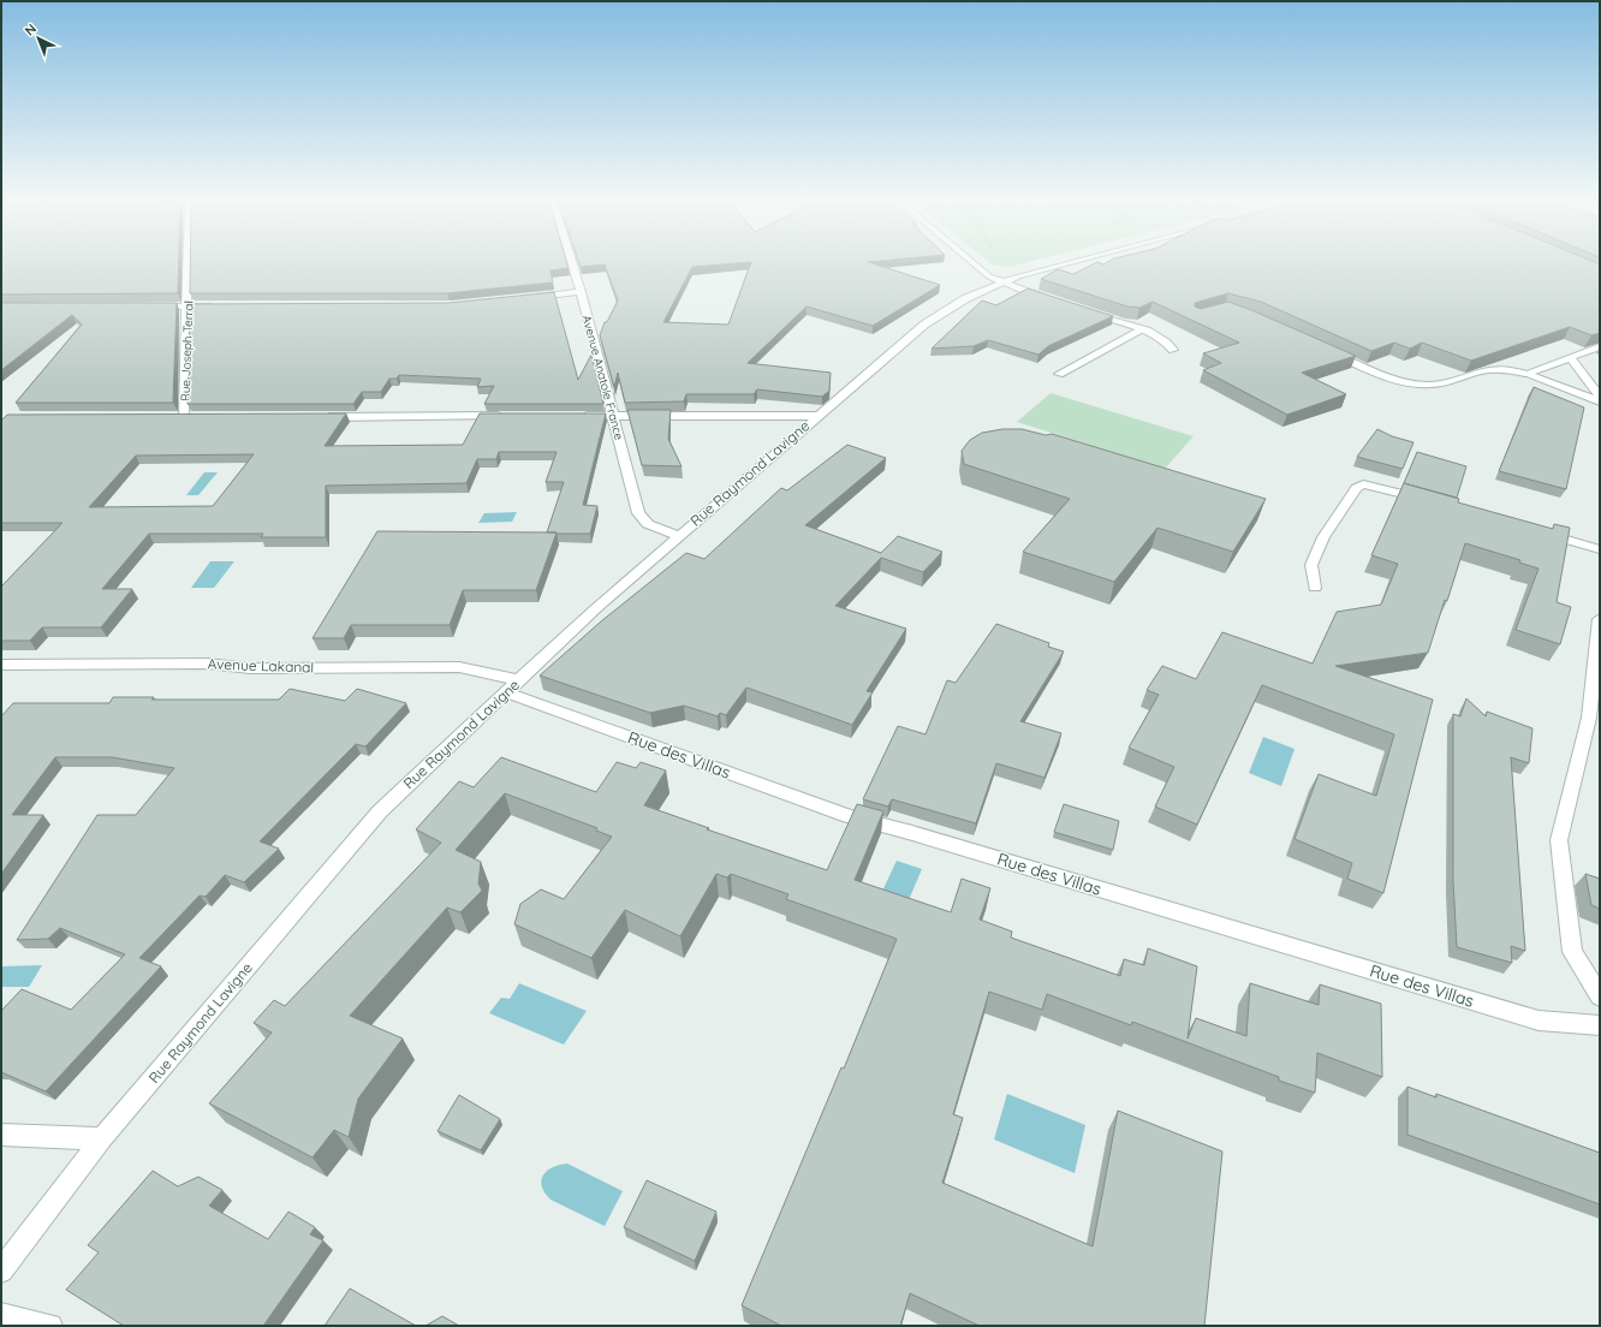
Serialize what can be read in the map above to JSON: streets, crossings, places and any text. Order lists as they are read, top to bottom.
{
  "streets": {
    "street": [
      "Rue Joseph Terral",
      "Avenue Anatole France",
      "Rue Raymond Lavigne",
      "Avenue Lakanal",
      "Rue des Villas"
    ]
  },
  "crossings": [
    ["Avenue Anatole France", "Rue Raymond Lavigne"],
    ["Rue Raymond Lavigne", "Avenue Lakanal"],
    ["Rue Raymond Lavigne", "Rue des Villas"],
    ["Avenue Lakanal", "Rue des Villas"]
  ],
  "north": "top left"
}
